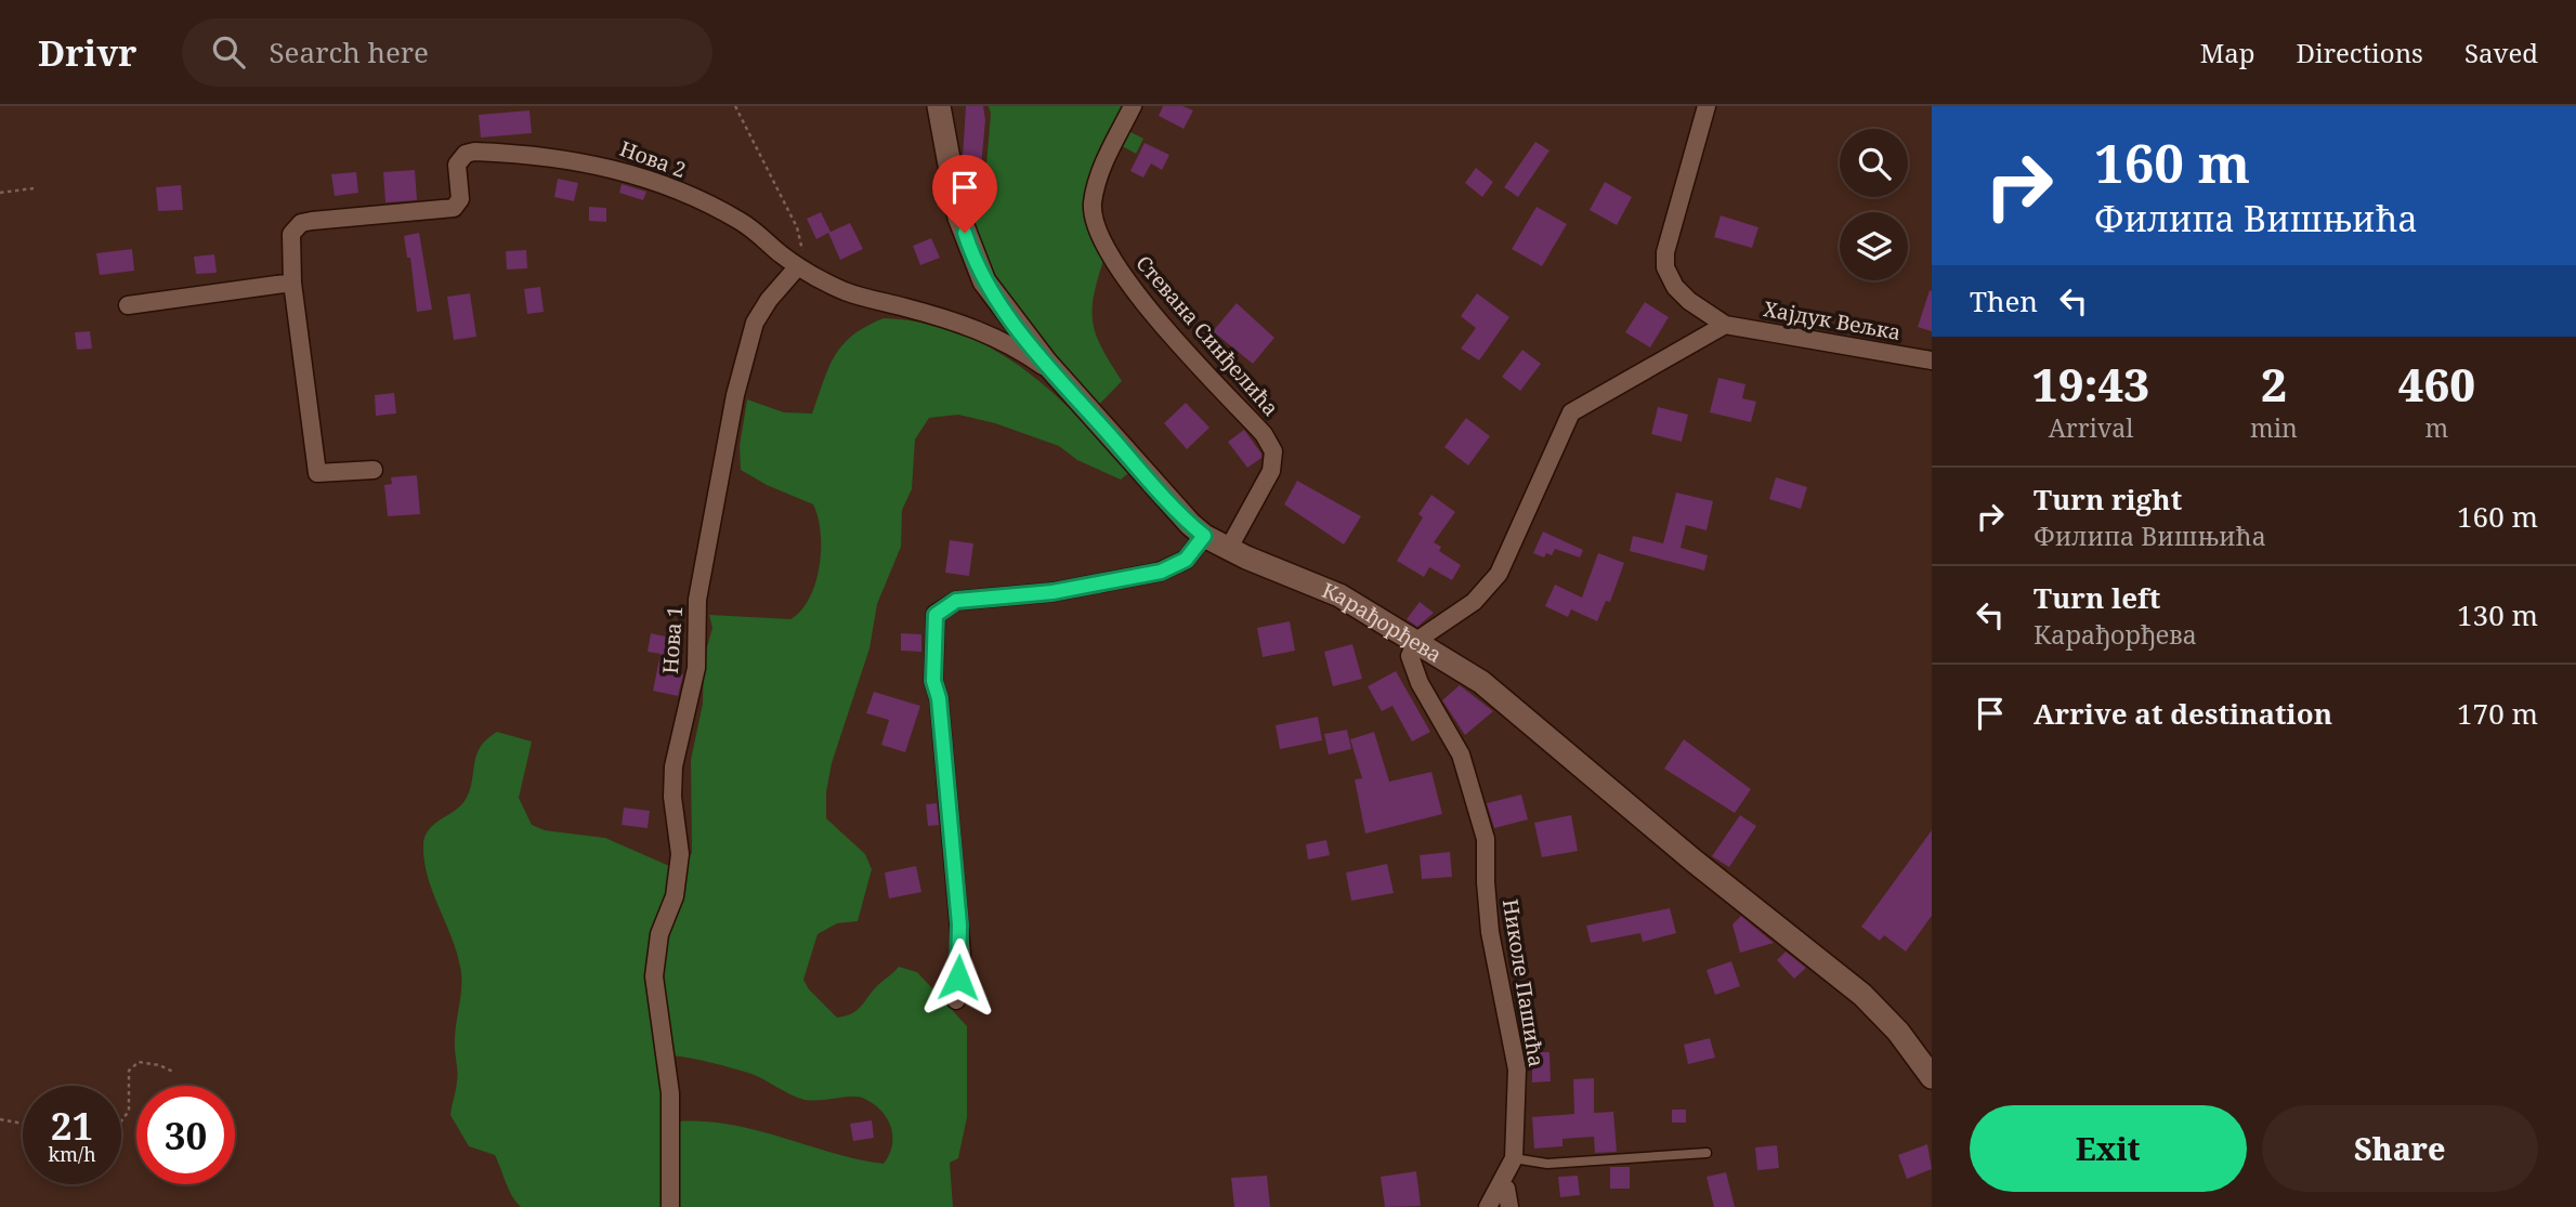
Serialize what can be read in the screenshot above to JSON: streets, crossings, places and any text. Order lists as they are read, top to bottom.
{
  "streets": {
    "street": [
      "Нова 2",
      "Хајдук Вељка",
      "Стевана Синђелића",
      "Карађорђева",
      "Нова 1",
      "Николе Пашића"
    ]
  },
  "crossings": [
    ["Нова 2", "Карађорђева"],
    ["Нова 2", "Нова 1"],
    ["Стевана Синђелића", "Карађорђева"],
    ["Карађорђева", "Николе Пашића"]
  ],
  "page": {
    "header": "Drivr",
    "search": "Search here",
    "nav": ["Map", "Directions", "Saved"],
    "turn": ["160 m", "Филипа Вишњића"],
    "then": "Then",
    "eta": [
      "19:43",
      "Arrival",
      "2",
      "min",
      "460",
      "m"
    ],
    "list": [
      {
        "name": "Turn right",
        "note": "Филипа Вишњића",
        "value": "160 m"
      },
      {
        "name": "Turn left",
        "note": "Карађорђева",
        "value": "130 m"
      },
      {
        "name": "Arrive at destination",
        "value": "170 m"
      }
    ],
    "speed": "21 km/h",
    "limit": "30",
    "buttons": ["Exit", "Share"]
  }
}
